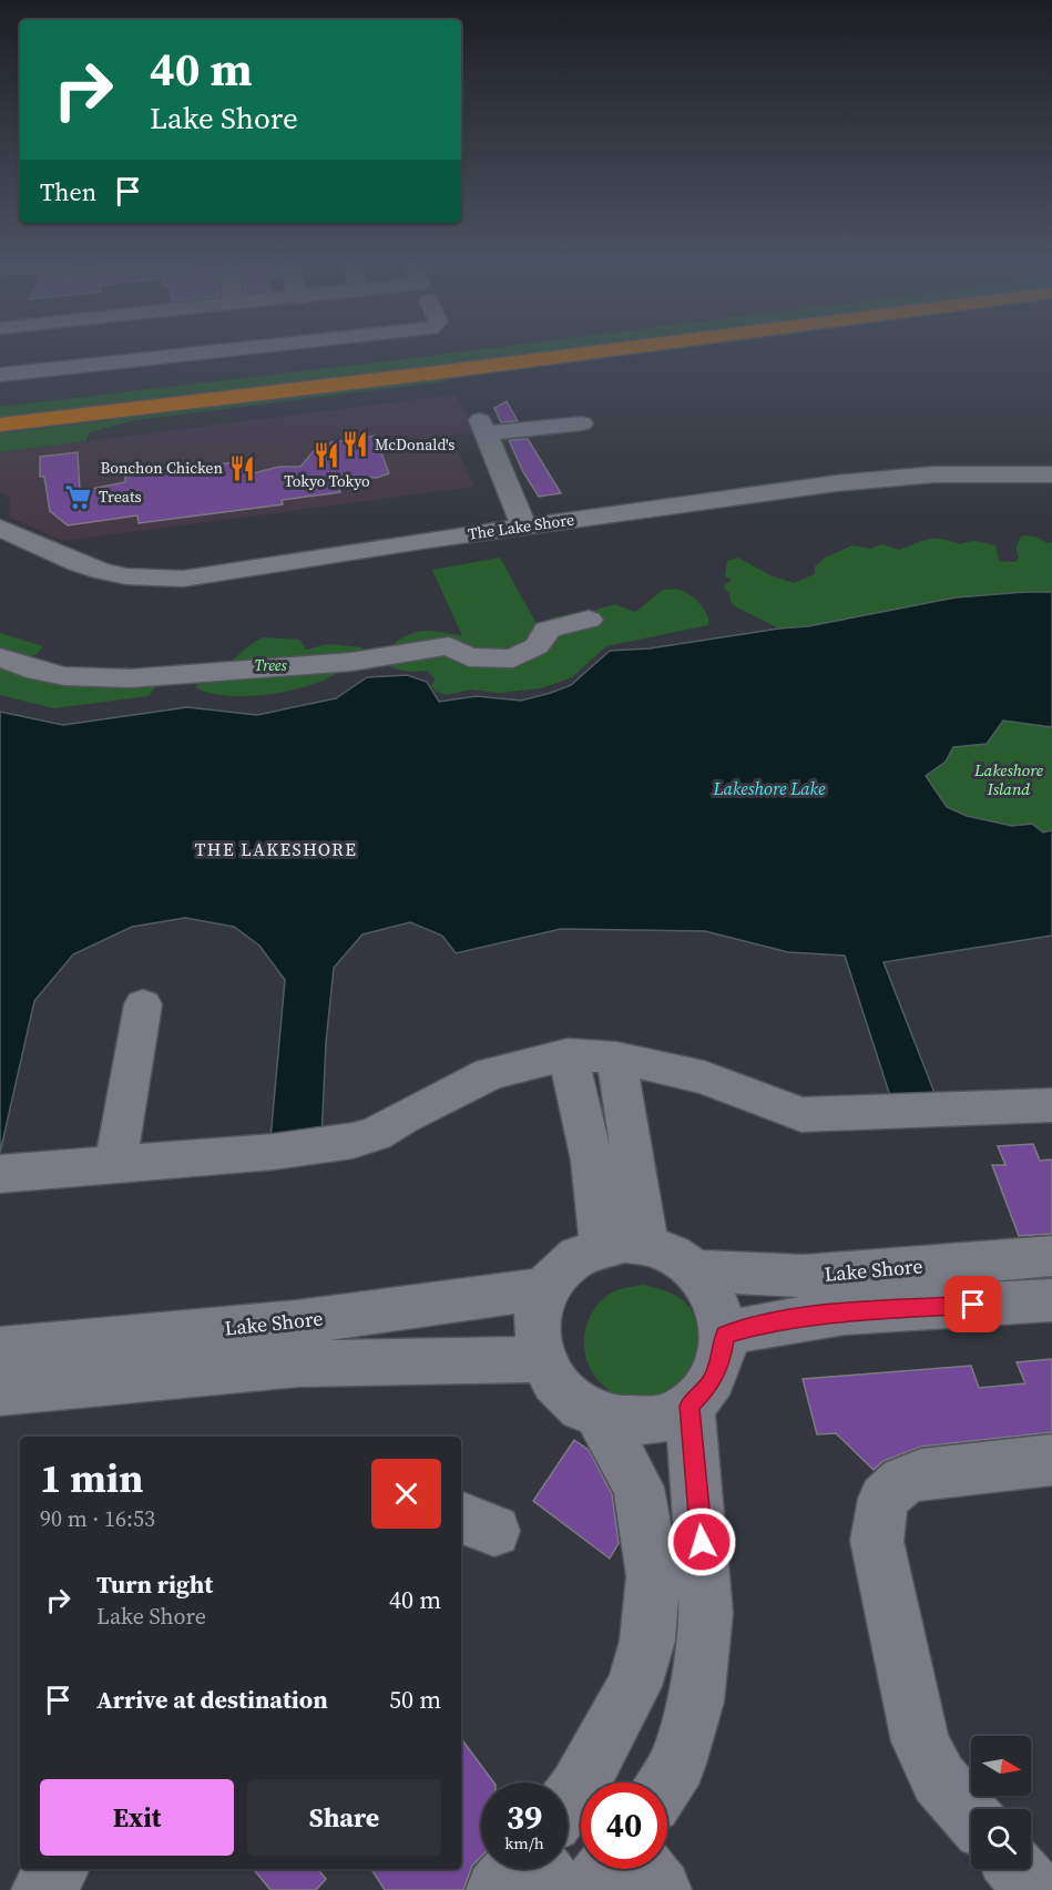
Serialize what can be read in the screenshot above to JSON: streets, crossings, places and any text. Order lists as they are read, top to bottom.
{
  "streets": {
    "street": ["The Lake Shore", "Lake Shore"]
  },
  "districts": ["THE LAKESHORE"],
  "water": ["Lakeshore Lake"],
  "parks": ["Trees", "Lakeshore Island"],
  "places": {
    "restaurant": ["McDonald's", "Tokyo Tokyo", "Bonchon Chicken"],
    "supermarket": ["Treats"]
  },
  "north": "right",
  "page": {
    "turn": ["40 m", "Lake Shore"],
    "then": "Then",
    "heading": ["1 min", "90 m · 16:53"],
    "list": [
      {
        "name": "Turn right",
        "note": "Lake Shore",
        "value": "40 m"
      },
      {
        "name": "Arrive at destination",
        "value": "50 m"
      }
    ],
    "buttons": ["Exit", "Share"],
    "speed": "39 km/h",
    "limit": "40"
  }
}
